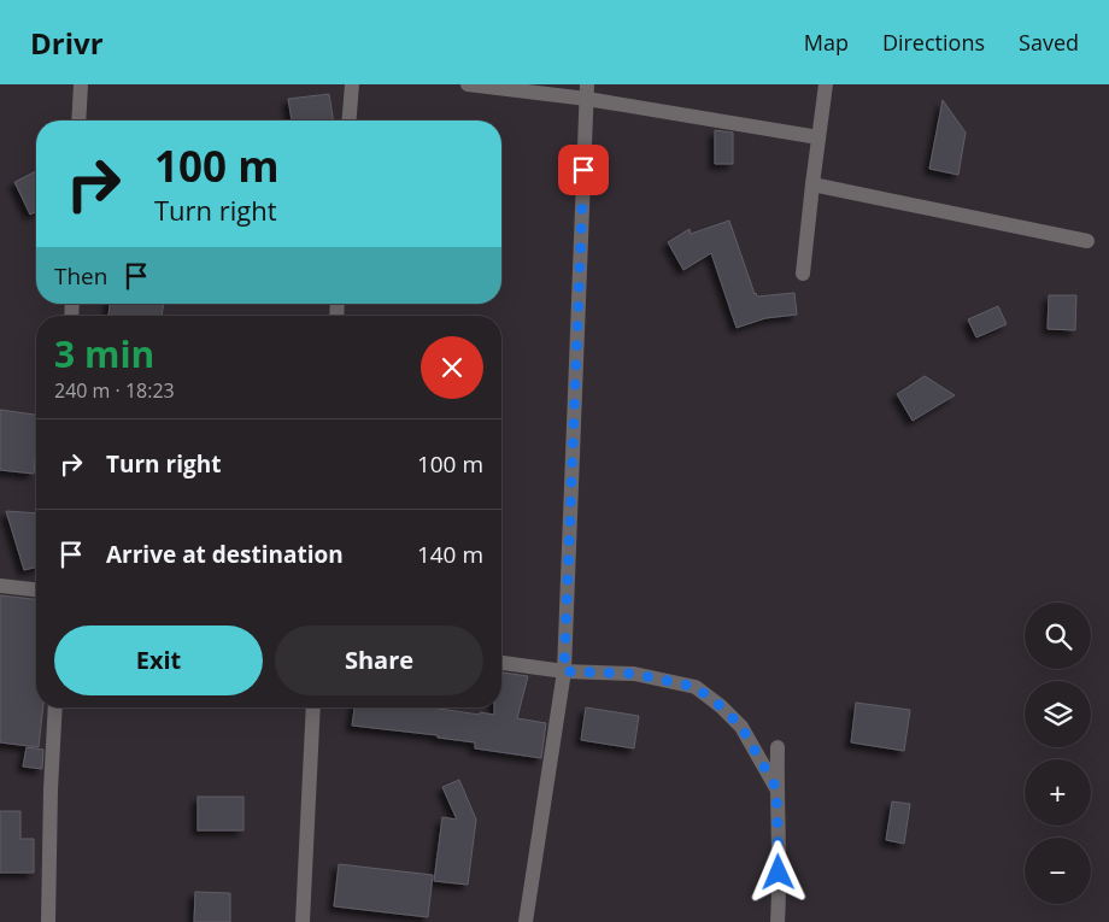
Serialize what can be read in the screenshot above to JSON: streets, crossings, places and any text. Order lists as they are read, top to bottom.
{
  "page": {
    "header": "Drivr",
    "nav": ["Map", "Directions", "Saved"],
    "turn": ["100 m", "Turn right"],
    "then": "Then",
    "heading": ["3 min", "240 m · 18:23"],
    "list": [
      {
        "name": "Turn right",
        "value": "100 m"
      },
      {
        "name": "Arrive at destination",
        "value": "140 m"
      }
    ],
    "map_buttons": ["+", "−"],
    "buttons": ["Exit", "Share"]
  }
}
